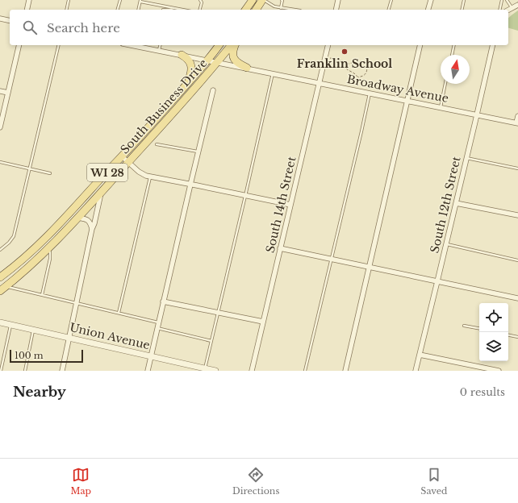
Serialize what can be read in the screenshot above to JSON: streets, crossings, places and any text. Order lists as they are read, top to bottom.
{
  "streets": {
    "main road": ["South Business Drive", "WI 28"],
    "street": [
      "Broadway Avenue",
      "South 14th Street",
      "South 12th Street",
      "Union Avenue"
    ]
  },
  "crossings": [
    ["Broadway Avenue", "South Business Drive"],
    ["Broadway Avenue", "South 14th Street"],
    ["Broadway Avenue", "South 12th Street"]
  ],
  "places": ["Franklin School"],
  "scale_bar": "100 m",
  "north": "top",
  "page": {
    "search": "Search here",
    "scale": "100 m",
    "heading": ["Nearby", "0 results"],
    "nav": ["Map", "Directions", "Saved"]
  }
}
